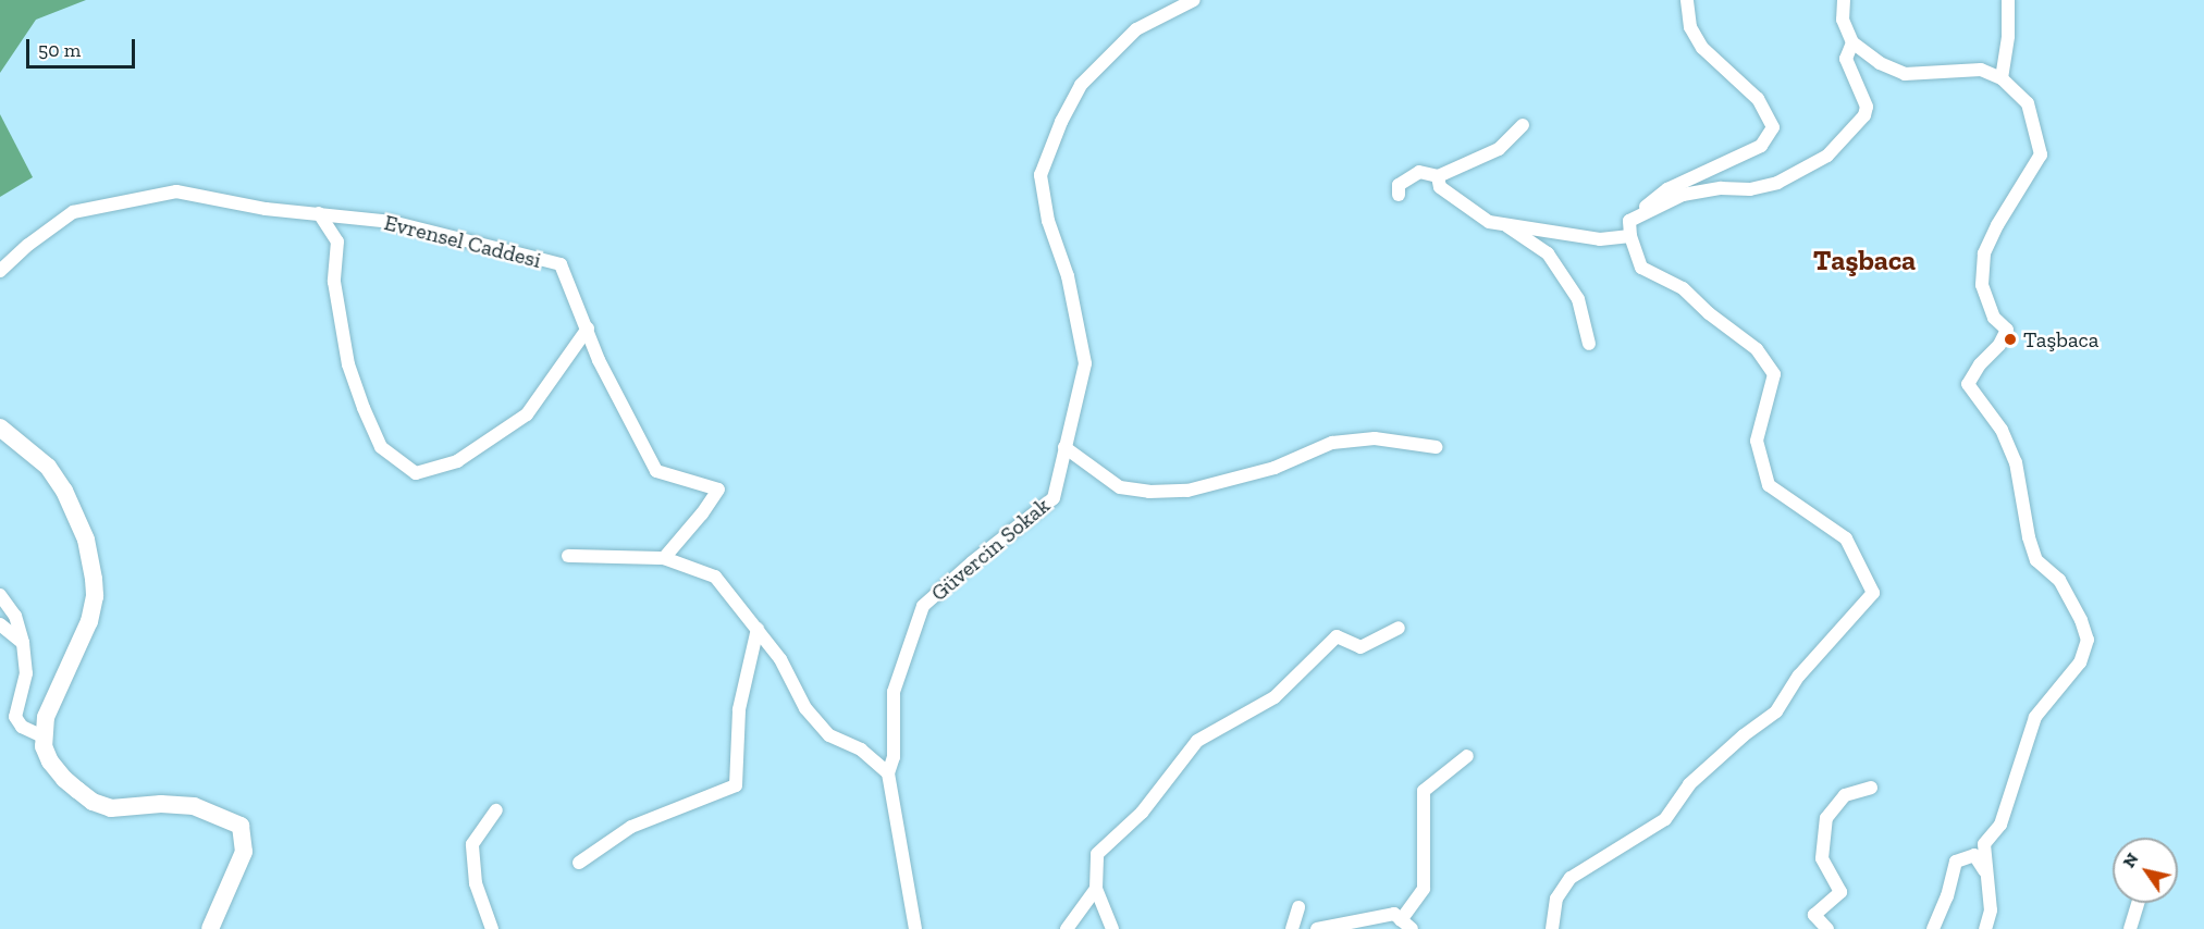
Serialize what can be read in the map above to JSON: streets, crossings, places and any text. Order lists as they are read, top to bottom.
{
  "streets": {
    "street": ["Evrensel Caddesi", "Güvercin Sokak"]
  },
  "districts": ["Taşbaca"],
  "places": ["Taşbaca"],
  "scale_bar": "50 m",
  "north": "top left"
}
